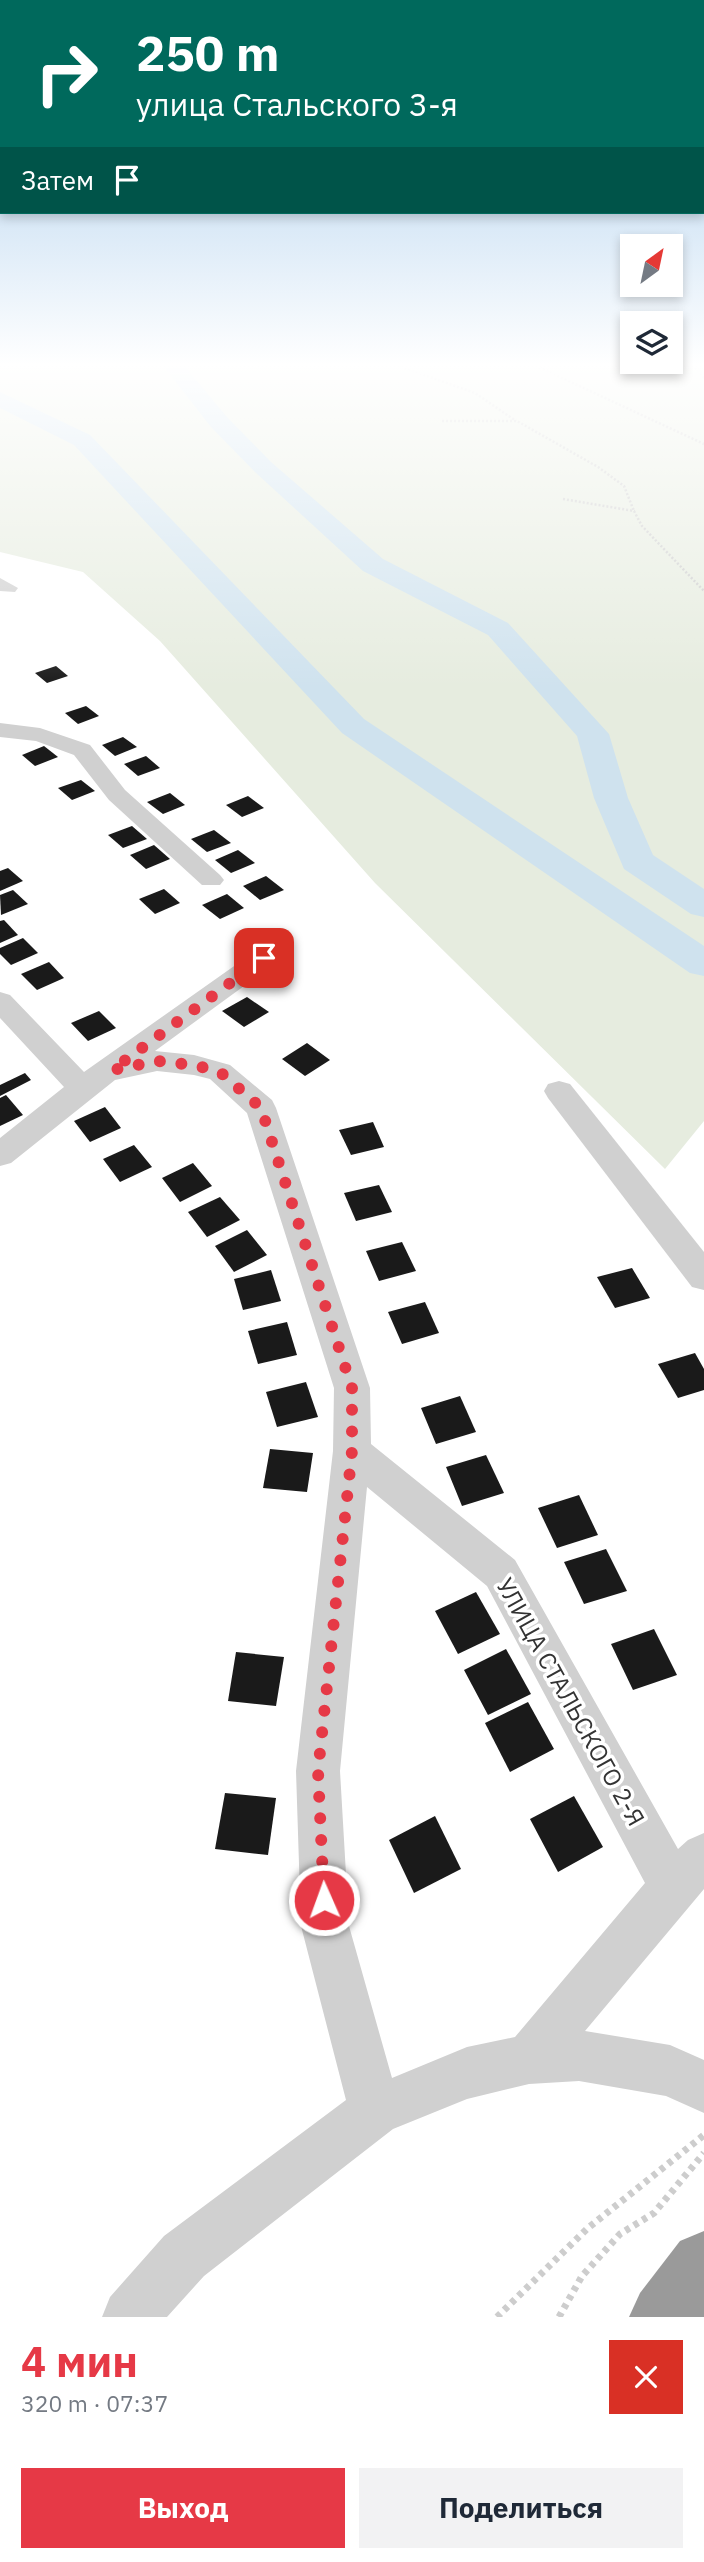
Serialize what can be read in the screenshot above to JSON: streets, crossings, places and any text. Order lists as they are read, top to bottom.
{
  "streets": {
    "street": ["УЛИЦА СТАЛЬСКОГО 2-Я"]
  },
  "north": "top right",
  "page": {
    "turn": ["250 m", "улица Стальского 3-я"],
    "then": "Затем",
    "heading": ["4 мин", "320 m · 07:37"],
    "buttons": ["Выход", "Поделиться"]
  }
}
